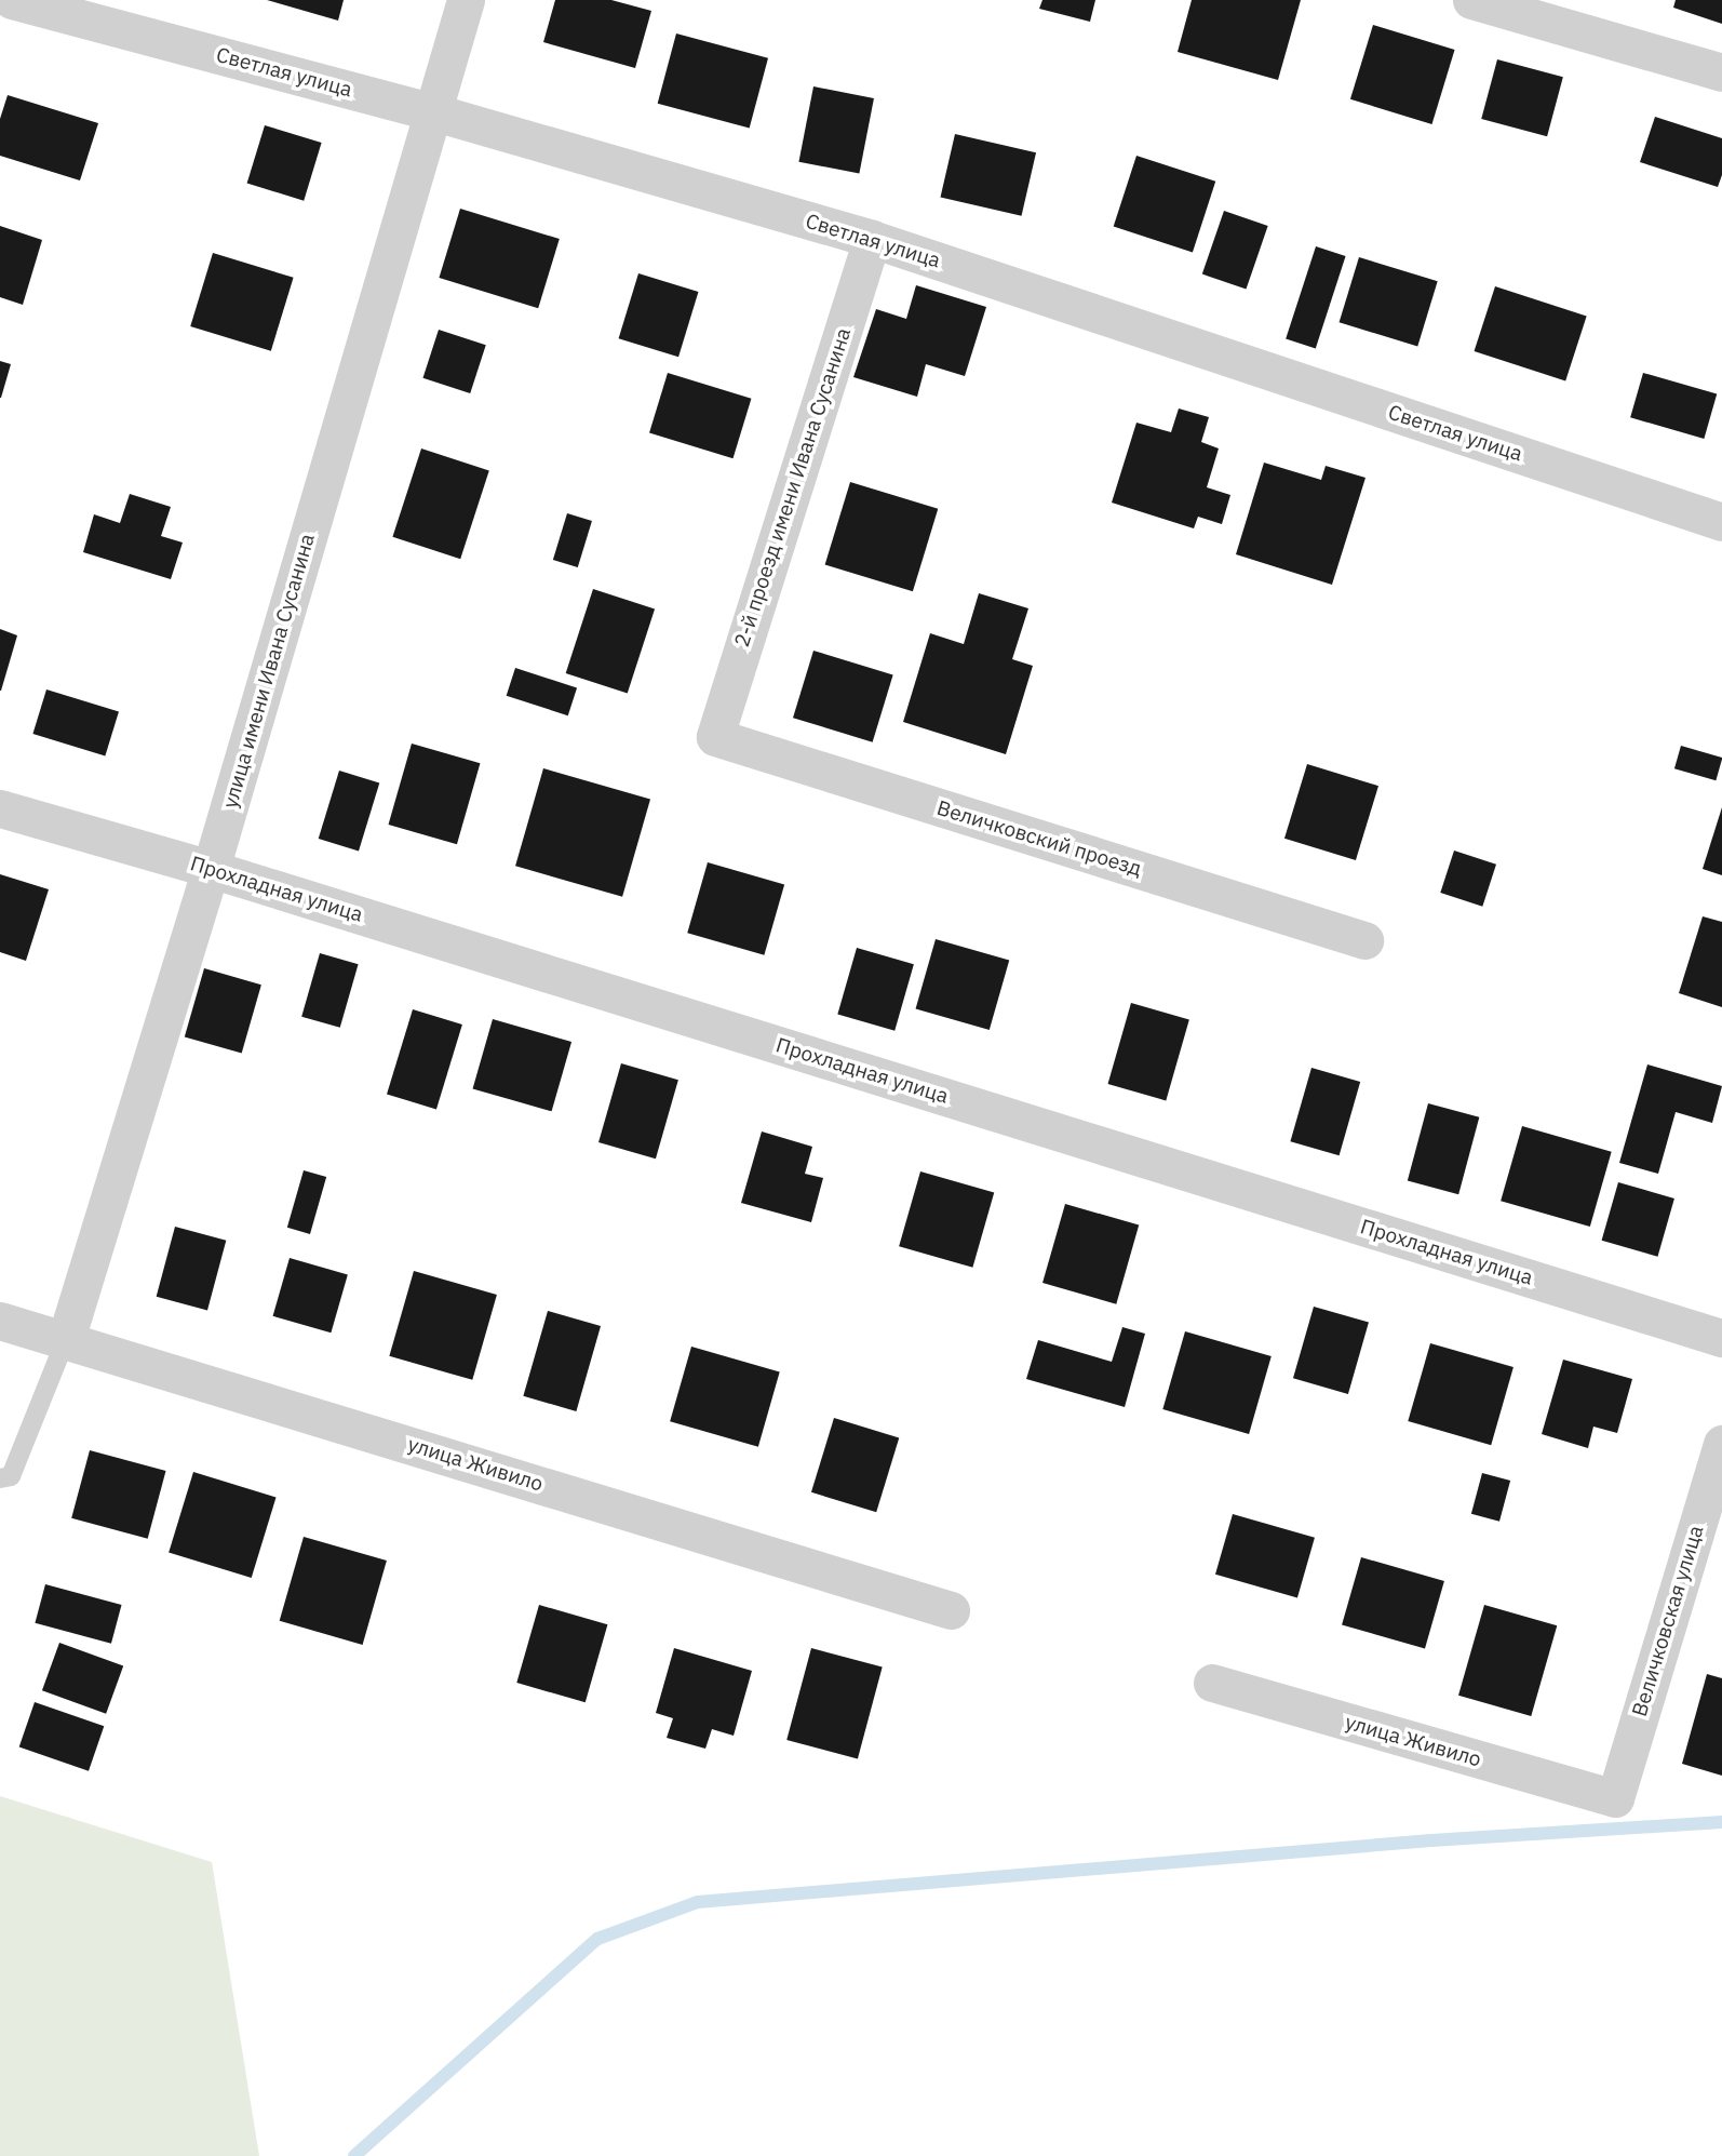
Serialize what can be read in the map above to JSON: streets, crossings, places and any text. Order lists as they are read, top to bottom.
{
  "streets": {
    "street": [
      "Светлая улица",
      "2-й проезд имени Ивана Сусанина",
      "улица имени Ивана Сусанина",
      "Величковский проезд",
      "Прохладная улица",
      "улица Живило",
      "Величковская улица"
    ]
  },
  "crossings": [
    ["Светлая улица", "2-й проезд имени Ивана Сусанина"],
    ["Светлая улица", "улица имени Ивана Сусанина"],
    ["2-й проезд имени Ивана Сусанина", "Величковский проезд"],
    ["улица имени Ивана Сусанина", "Прохладная улица"],
    ["улица имени Ивана Сусанина", "улица Живило"],
    ["улица Живило", "Величковская улица"]
  ]
}
